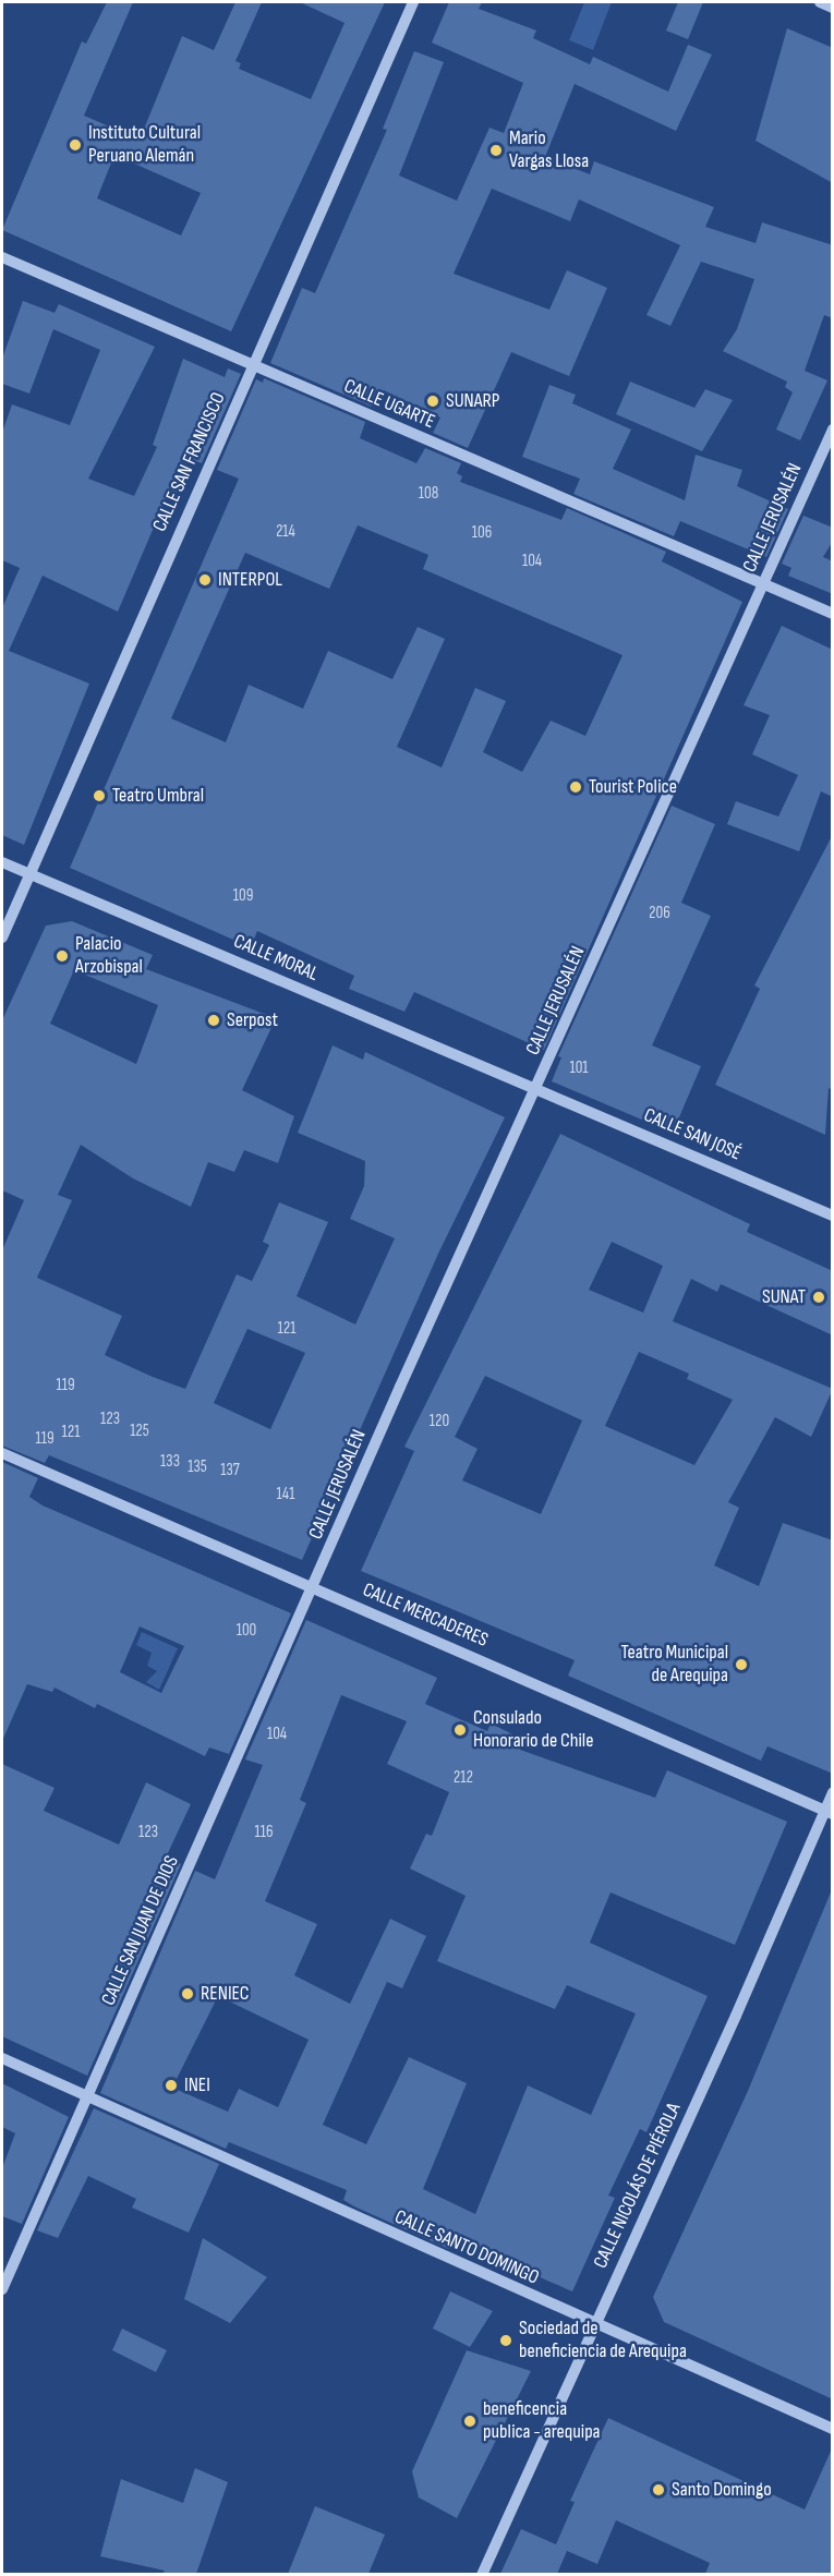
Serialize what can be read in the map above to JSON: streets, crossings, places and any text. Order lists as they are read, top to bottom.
{
  "streets": {
    "street": [
      "CALLE UGARTE",
      "CALLE SAN FRANCISCO",
      "CALLE JERUSALÉN",
      "CALLE MORAL",
      "CALLE SAN JOSÉ",
      "CALLE MERCADERES",
      "CALLE SAN JUAN DE DIOS",
      "CALLE NICOLÁS DE PIÉROLA",
      "CALLE SANTO DOMINGO"
    ]
  },
  "crossings": [
    ["CALLE UGARTE", "CALLE SAN FRANCISCO"],
    ["CALLE UGARTE", "CALLE JERUSALÉN"],
    ["CALLE SAN FRANCISCO", "CALLE MORAL"],
    ["CALLE JERUSALÉN", "CALLE MORAL"],
    ["CALLE JERUSALÉN", "CALLE SAN JOSÉ"],
    ["CALLE JERUSALÉN", "CALLE MERCADERES"],
    ["CALLE JERUSALÉN", "CALLE SAN JUAN DE DIOS"],
    ["CALLE MORAL", "CALLE SAN JOSÉ"],
    ["CALLE MERCADERES", "CALLE SAN JUAN DE DIOS"],
    ["CALLE MERCADERES", "CALLE NICOLÁS DE PIÉROLA"],
    ["CALLE SAN JUAN DE DIOS", "CALLE SANTO DOMINGO"],
    ["CALLE NICOLÁS DE PIÉROLA", "CALLE SANTO DOMINGO"]
  ],
  "places": [
    "Instituto Cultural Peruano Alemán",
    "Mario Vargas Llosa",
    "SUNARP",
    "INTERPOL",
    "Tourist Police",
    "Teatro Umbral",
    "Palacio Arzobispal",
    "Serpost",
    "SUNAT",
    "Teatro Municipal de Arequipa",
    "Consulado Honorario de Chile",
    "RENIEC",
    "INEI",
    "Sociedad de beneficiencia de Arequipa",
    "beneficencia publica - arequipa",
    "Santo Domingo"
  ],
  "house_numbers": [
    "108",
    "214",
    "106",
    "104",
    "109",
    "206",
    "101",
    "121",
    "119",
    "123",
    "120",
    "125",
    "121",
    "119",
    "133",
    "135",
    "137",
    "141",
    "100",
    "104",
    "212",
    "123",
    "116"
  ]
}
